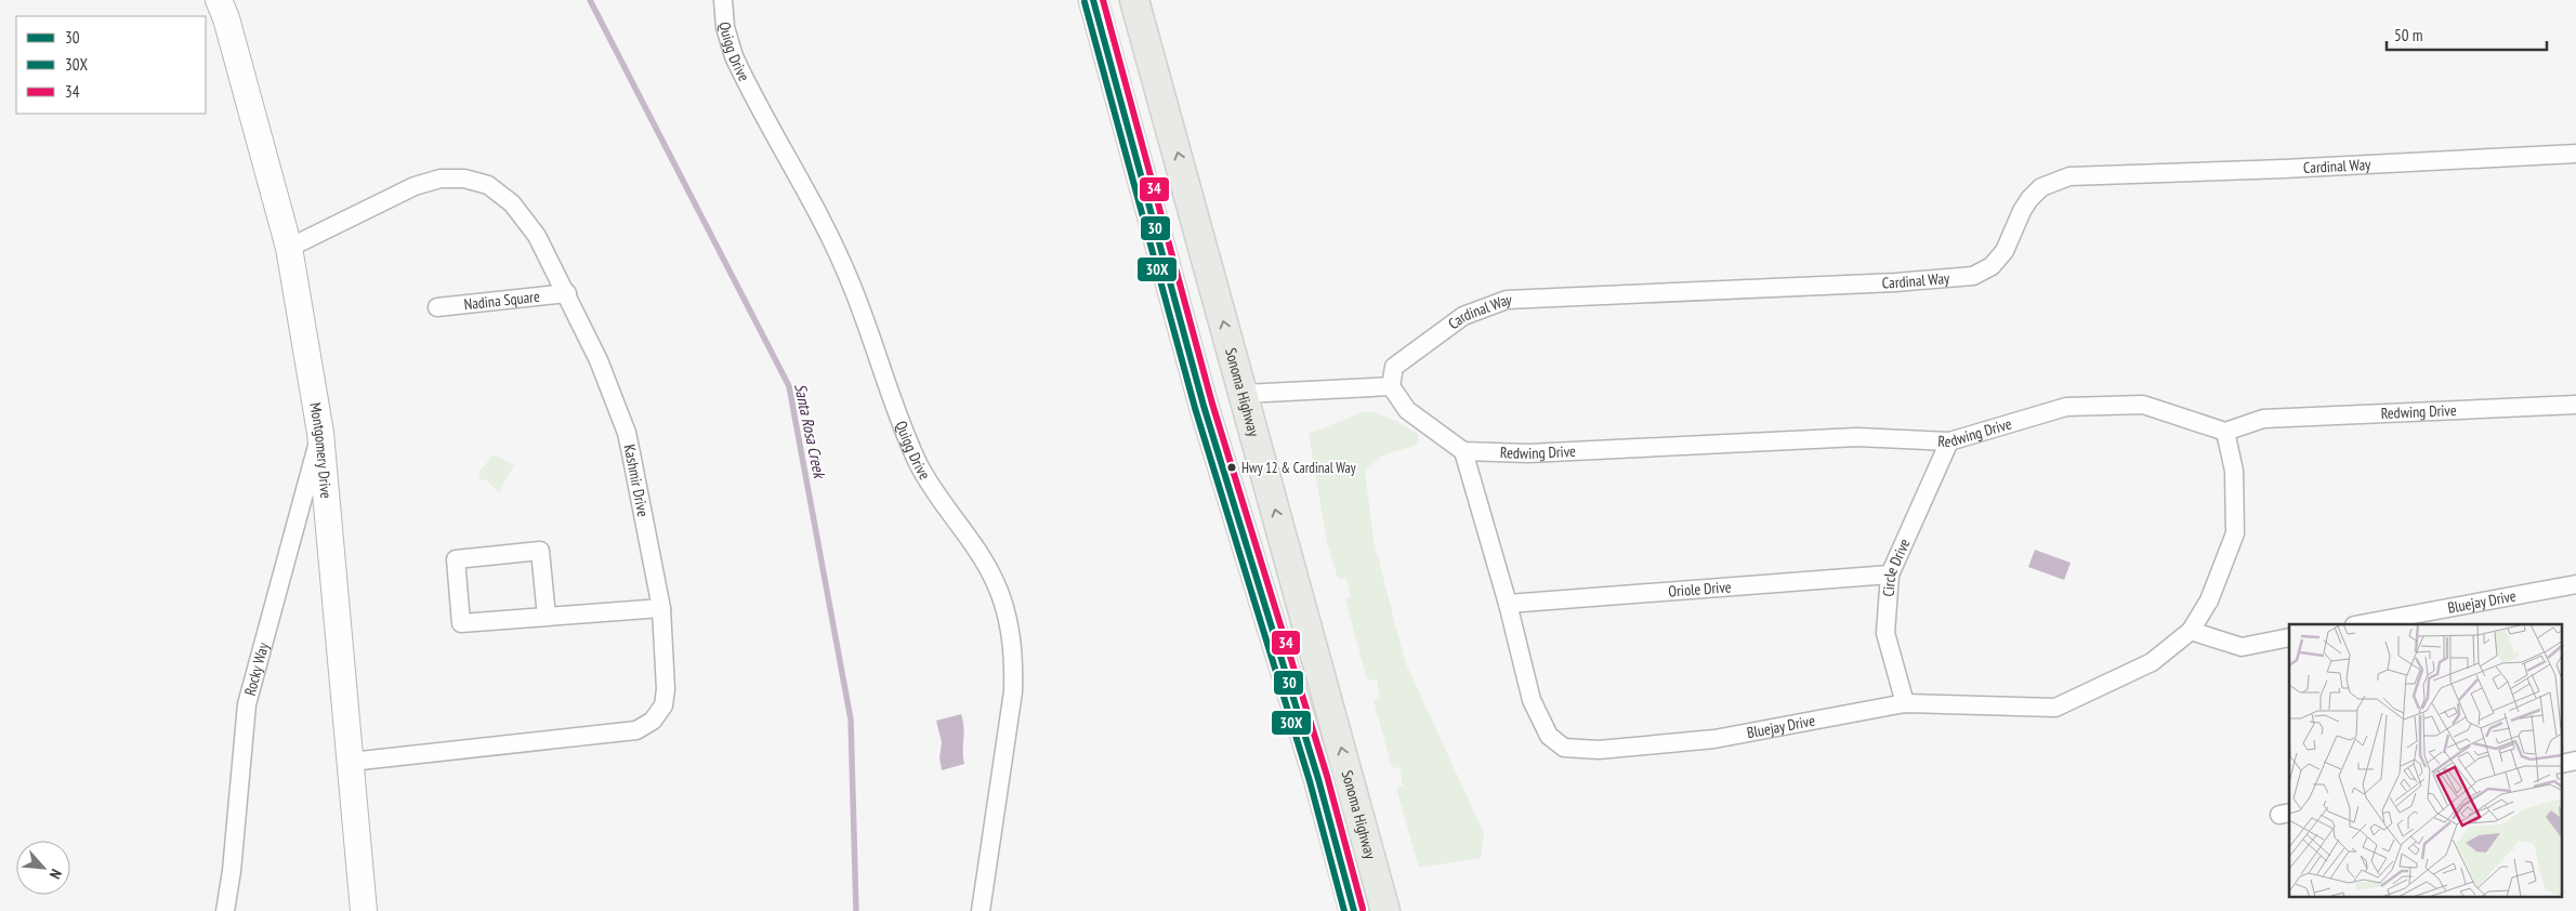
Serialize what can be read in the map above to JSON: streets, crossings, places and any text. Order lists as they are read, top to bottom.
{
  "streets": {
    "main road": ["Sonoma Highway"],
    "street": [
      "Quigg Drive",
      "Cardinal Way",
      "Nadina Square",
      "Redwing Drive",
      "Montgomery Drive",
      "Kashmir Drive",
      "Circle Drive",
      "Oriole Drive",
      "Bluejay Drive",
      "Rocky Way"
    ]
  },
  "crossings": [
    ["Nadina Square", "Kashmir Drive"],
    ["Redwing Drive", "Circle Drive"],
    ["Redwing Drive", "Bluejay Drive"],
    ["Montgomery Drive", "Kashmir Drive"],
    ["Montgomery Drive", "Rocky Way"],
    ["Circle Drive", "Oriole Drive"],
    ["Circle Drive", "Bluejay Drive"],
    ["Oriole Drive", "Bluejay Drive"]
  ],
  "water": ["Santa Rosa Creek"],
  "places": ["Hwy 12 & Cardinal Way"],
  "lines": ["transit line 30", "transit line 34", "transit line 30X"],
  "legend": ["30", "30X", "34"],
  "scale_bar": "50 m",
  "north": "bottom right"
}
